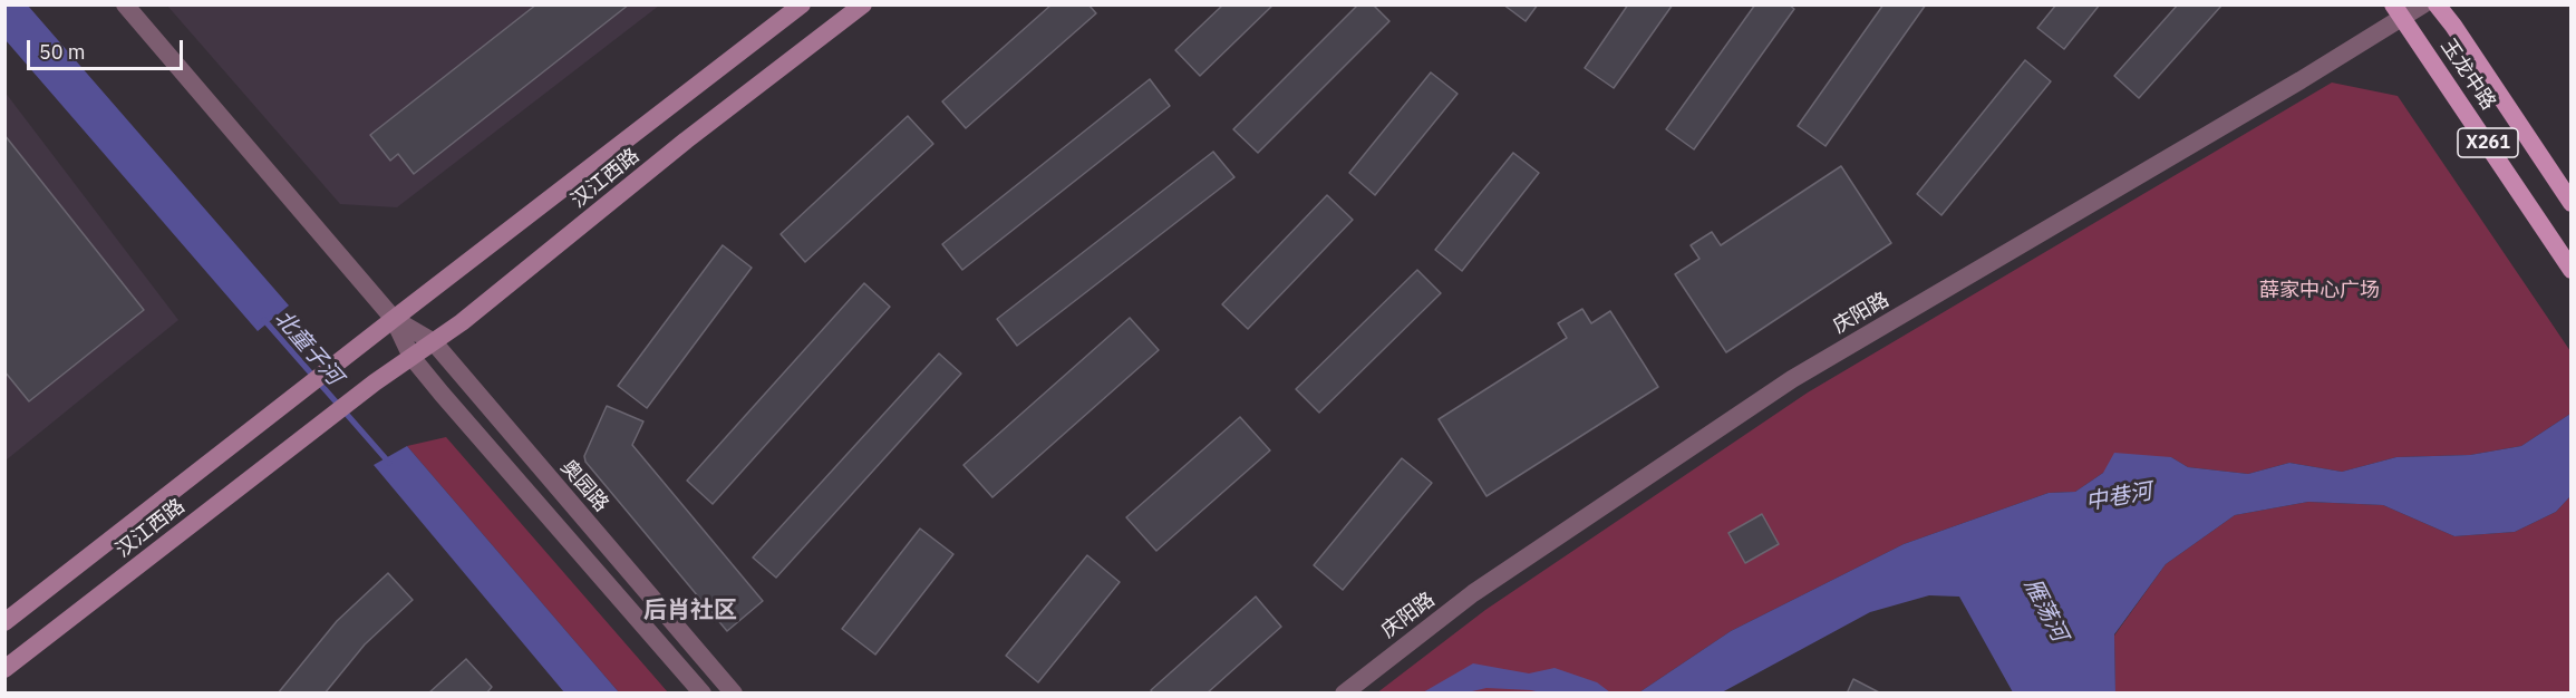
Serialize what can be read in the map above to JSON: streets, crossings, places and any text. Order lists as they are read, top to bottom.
{
  "streets": {
    "main road": ["玉龙中路", "X261", "汉江西路"],
    "street": ["庆阳路", "奥园路"]
  },
  "crossings": [
    ["玉龙中路", "庆阳路"],
    ["汉江西路", "奥园路"]
  ],
  "districts": ["后肖社区"],
  "water": ["北童子河", "中巷河", "雁荡河"],
  "parks": ["薛家中心广场"],
  "scale_bar": "50 m"
}
